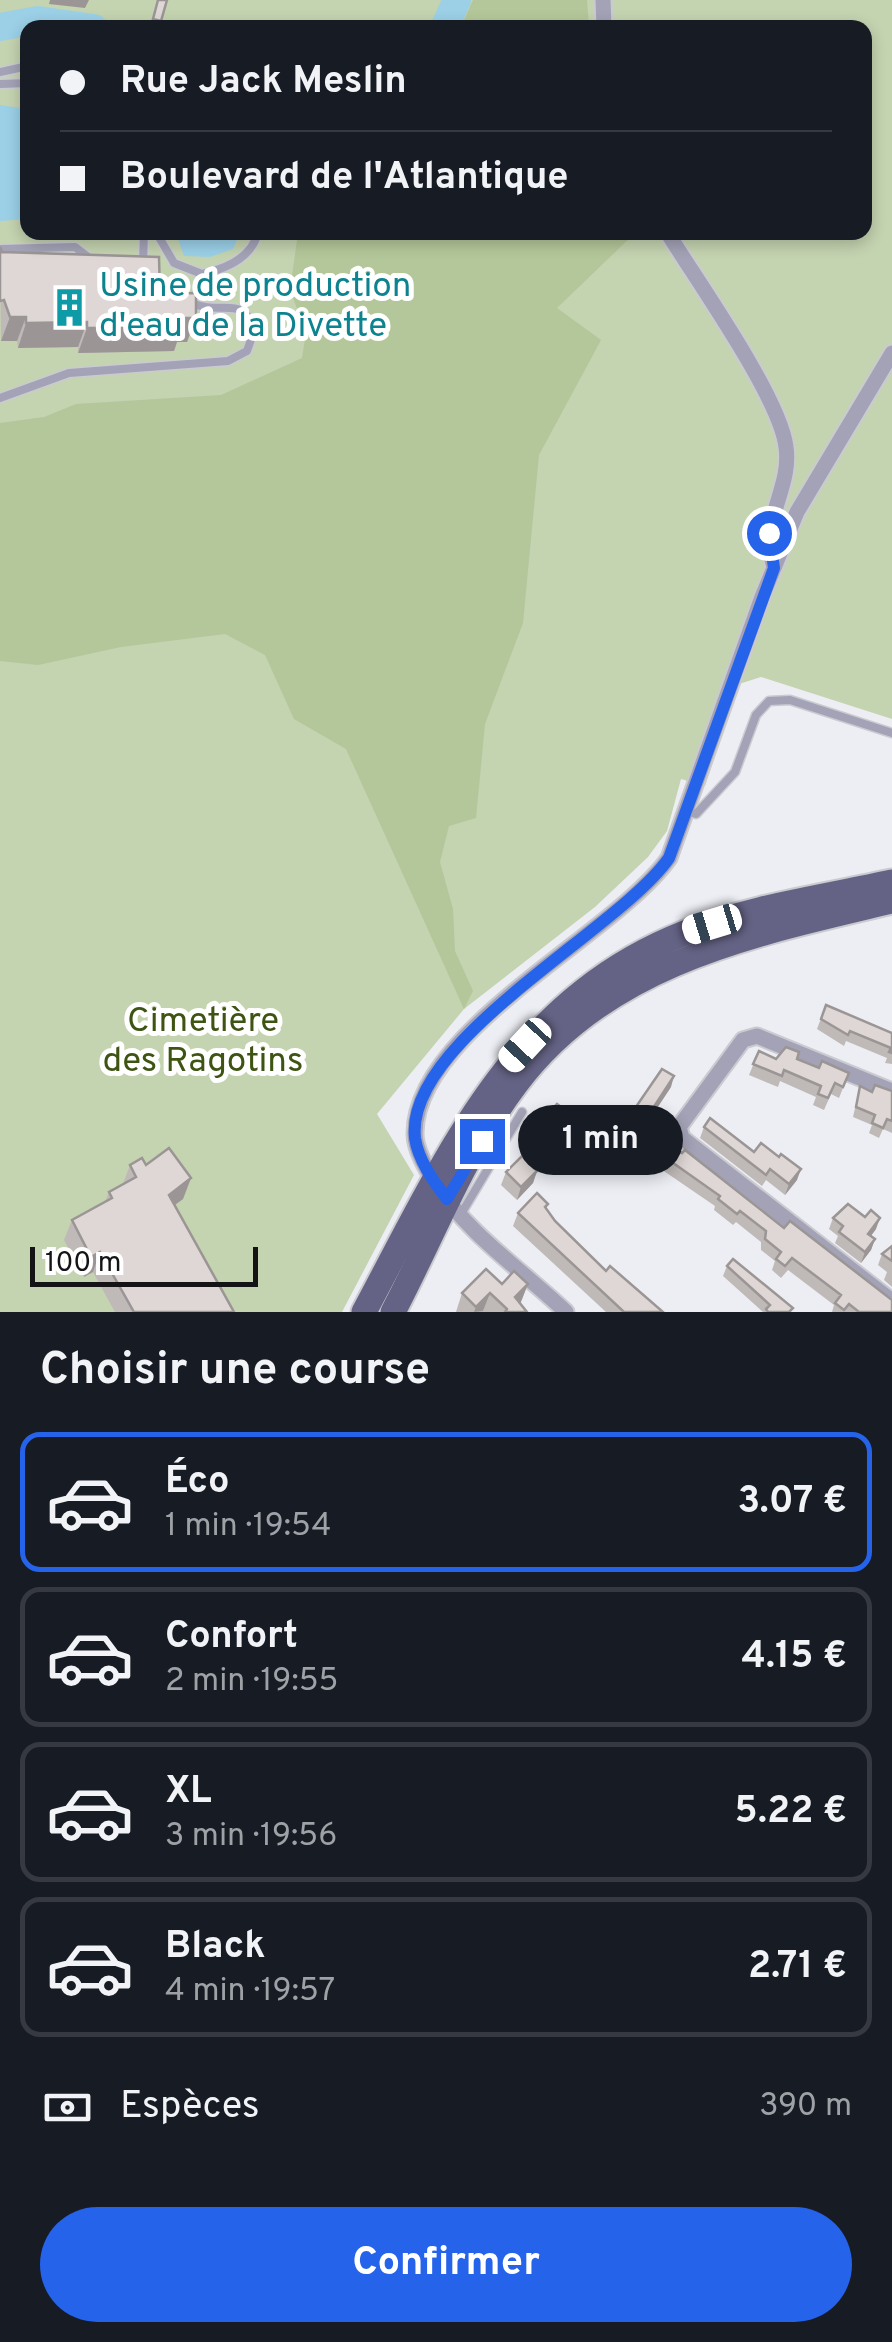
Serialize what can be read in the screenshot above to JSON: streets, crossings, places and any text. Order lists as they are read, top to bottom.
{
  "parks": ["Cimetière des Ragotins"],
  "places": {
    "building": ["Usine de production d'eau de la Divette"]
  },
  "scale_bar": "100 m",
  "page": {
    "banner": ["Rue Jack Meslin", "Boulevard de l'Atlantique"],
    "bubble": "1 min",
    "scale": "100 m",
    "heading": "Choisir une course",
    "list": [
      {
        "name": "Éco",
        "note": "1 min · 19:54",
        "value": "3.07 €"
      },
      {
        "name": "Confort",
        "note": "2 min · 19:55",
        "value": "4.15 €"
      },
      {
        "name": "XL",
        "note": "3 min · 19:56",
        "value": "5.22 €"
      },
      {
        "name": "Black",
        "note": "4 min · 19:57",
        "value": "2.71 €"
      }
    ],
    "pay": ["Espèces", "390 m"],
    "buttons": "Confirmer"
  }
}
